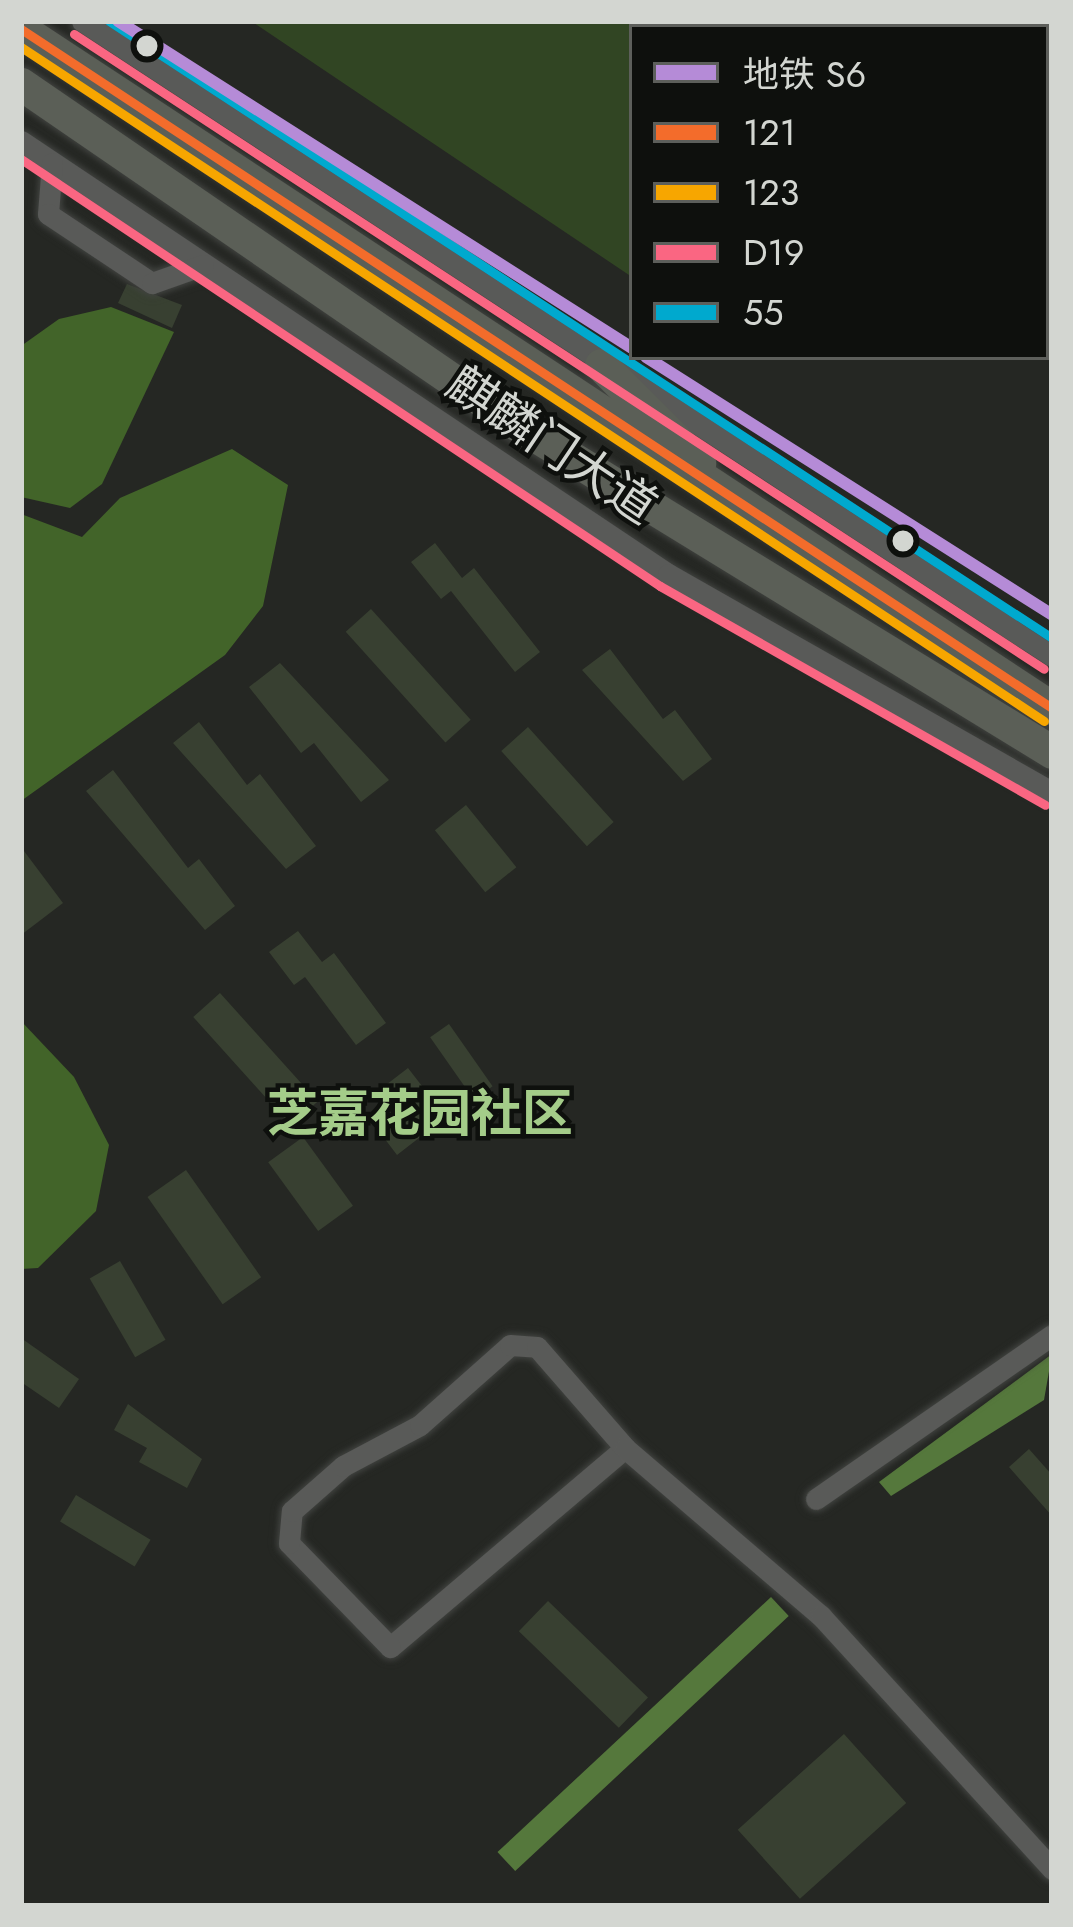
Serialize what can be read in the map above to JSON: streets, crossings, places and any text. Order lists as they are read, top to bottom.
{
  "streets": {
    "street": ["麒麟门大道"]
  },
  "districts": ["芝嘉花园社区"],
  "lines": [
    "metro line S6",
    "transit line 55",
    "transit line 121",
    "transit line D19",
    "transit line 123"
  ],
  "legend": [
    "地铁 S6",
    "121",
    "123",
    "D19",
    "55"
  ]
}
